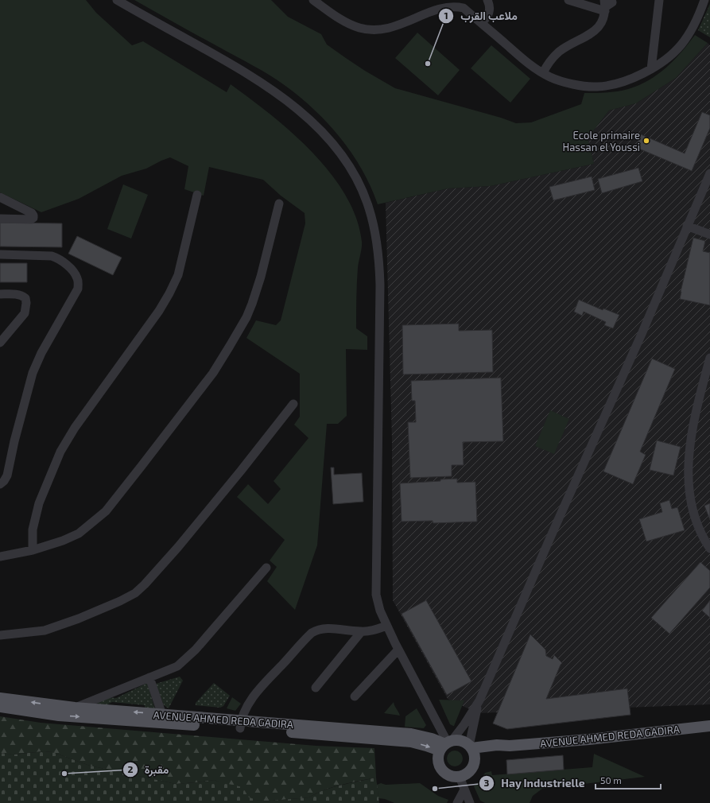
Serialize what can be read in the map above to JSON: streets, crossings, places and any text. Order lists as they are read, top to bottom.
{
  "streets": {
    "main road": ["AVENUE AHMED REDA GADIRA"]
  },
  "places": [
    "ملاعب القرب",
    "Ecole primaire Hassan el Youssi",
    "مقبرة",
    "Hay Industrielle"
  ],
  "scale_bar": "50 m"
}
